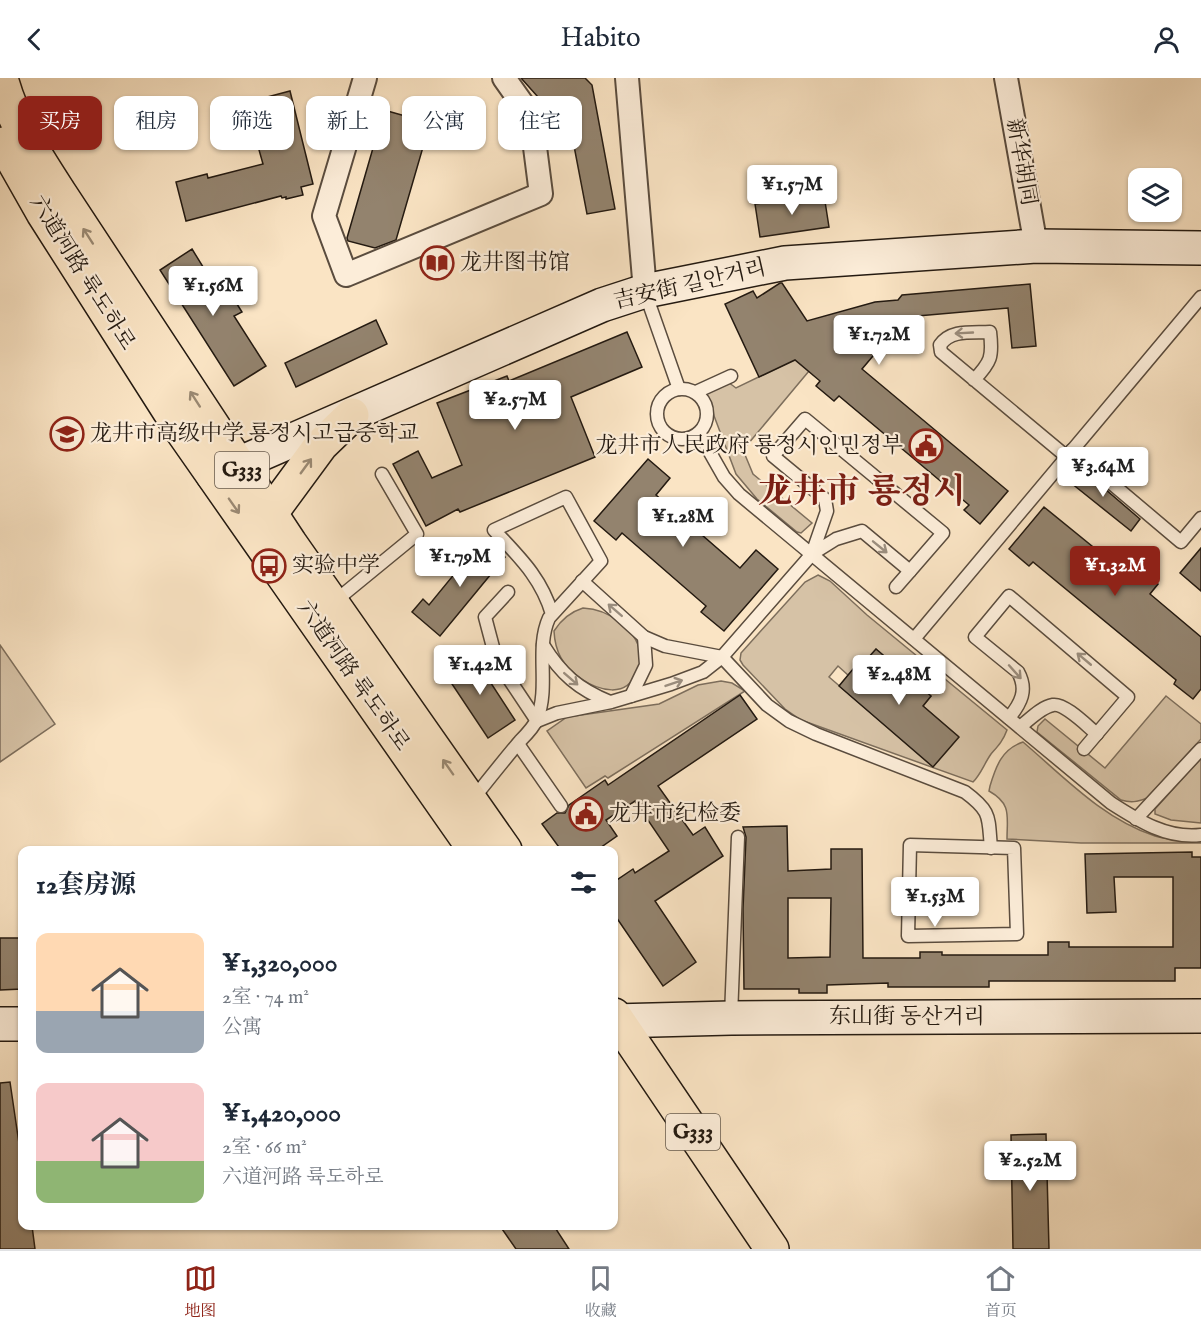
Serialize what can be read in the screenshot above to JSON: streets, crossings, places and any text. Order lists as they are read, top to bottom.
{
  "streets": {
    "highway": ["六道河路 륙도하로", "G333"],
    "street": ["新华胡同", "吉安街 길안거리", "东山街 동산거리"]
  },
  "crossings": [
    ["新华胡同", "吉安街 길안거리"],
    ["六道河路 륙도하로", "吉安街 길안거리"]
  ],
  "districts": ["龙井市 룡정시"],
  "places": {
    "library": ["龙井图书馆"],
    "school or university": ["龙井市高级中学 룡정시고급중학교"],
    "public building": ["龙井市人民政府 룡정시인민정부", "龙井市纪检委"],
    "bus stop": ["实验中学"]
  },
  "page": {
    "header": "Habito",
    "chip": [
      "买房",
      "租房",
      "筛选",
      "新上",
      "公寓",
      "住宅"
    ],
    "price": [
      "¥1.57M",
      "¥1.56M",
      "¥1.72M",
      "¥2.57M",
      "¥3.64M",
      "¥1.28M",
      "¥1.79M",
      "¥1.32M",
      "¥1.42M",
      "¥2.48M",
      "¥1.53M",
      "¥2.52M"
    ],
    "heading": "12套房源",
    "list": [
      {
        "name": "¥1,320,000",
        "note": "2室 · 74 m² · 公寓"
      },
      {
        "name": "¥1,420,000",
        "note": "2室 · 66 m² · 六道河路 륙도하로"
      }
    ],
    "tabs": ["地图", "收藏", "首页"]
  }
}
